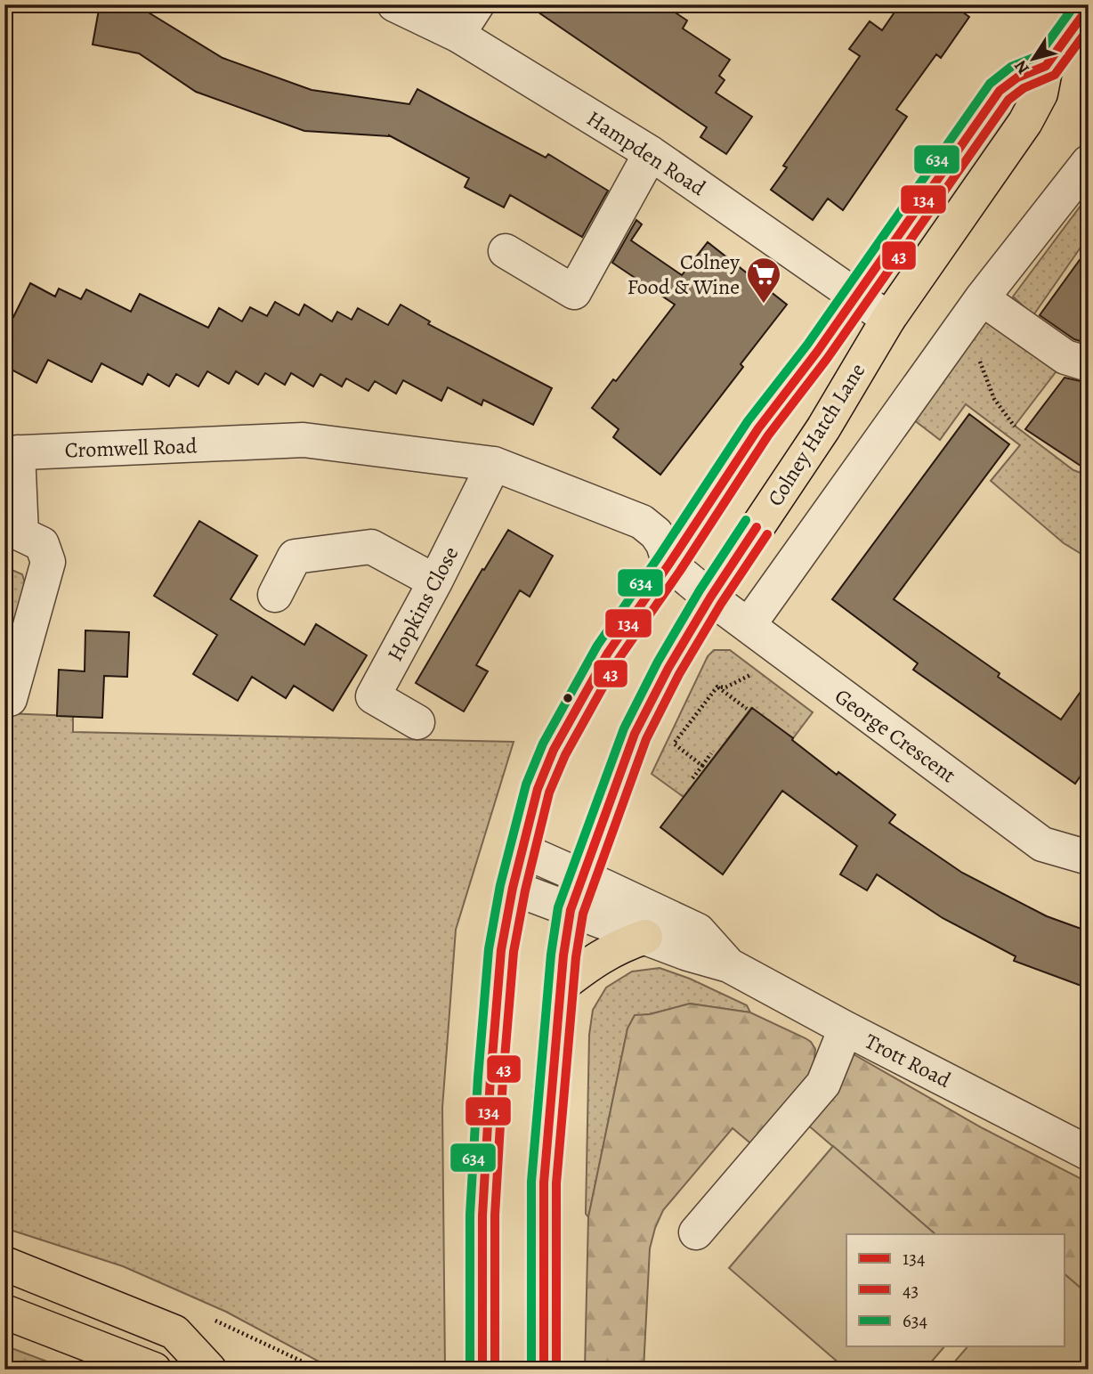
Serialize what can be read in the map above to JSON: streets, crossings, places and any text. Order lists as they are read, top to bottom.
{
  "streets": {
    "main road": ["Colney Hatch Lane"],
    "street": [
      "Hampden Road",
      "Cromwell Road",
      "Hopkins Close",
      "George Crescent",
      "Trott Road"
    ]
  },
  "crossings": [
    ["Hampden Road", "Colney Hatch Lane"],
    ["Colney Hatch Lane", "Cromwell Road"],
    ["Colney Hatch Lane", "George Crescent"],
    ["Colney Hatch Lane", "Trott Road"],
    ["Cromwell Road", "Hopkins Close"],
    ["Cromwell Road", "George Crescent"]
  ],
  "places": {
    "supermarket": ["Colney Food & Wine"]
  },
  "lines": ["transit line 634", "transit line 134", "transit line 43"],
  "legend": ["134", "43", "634"],
  "north": "bottom left"
}
